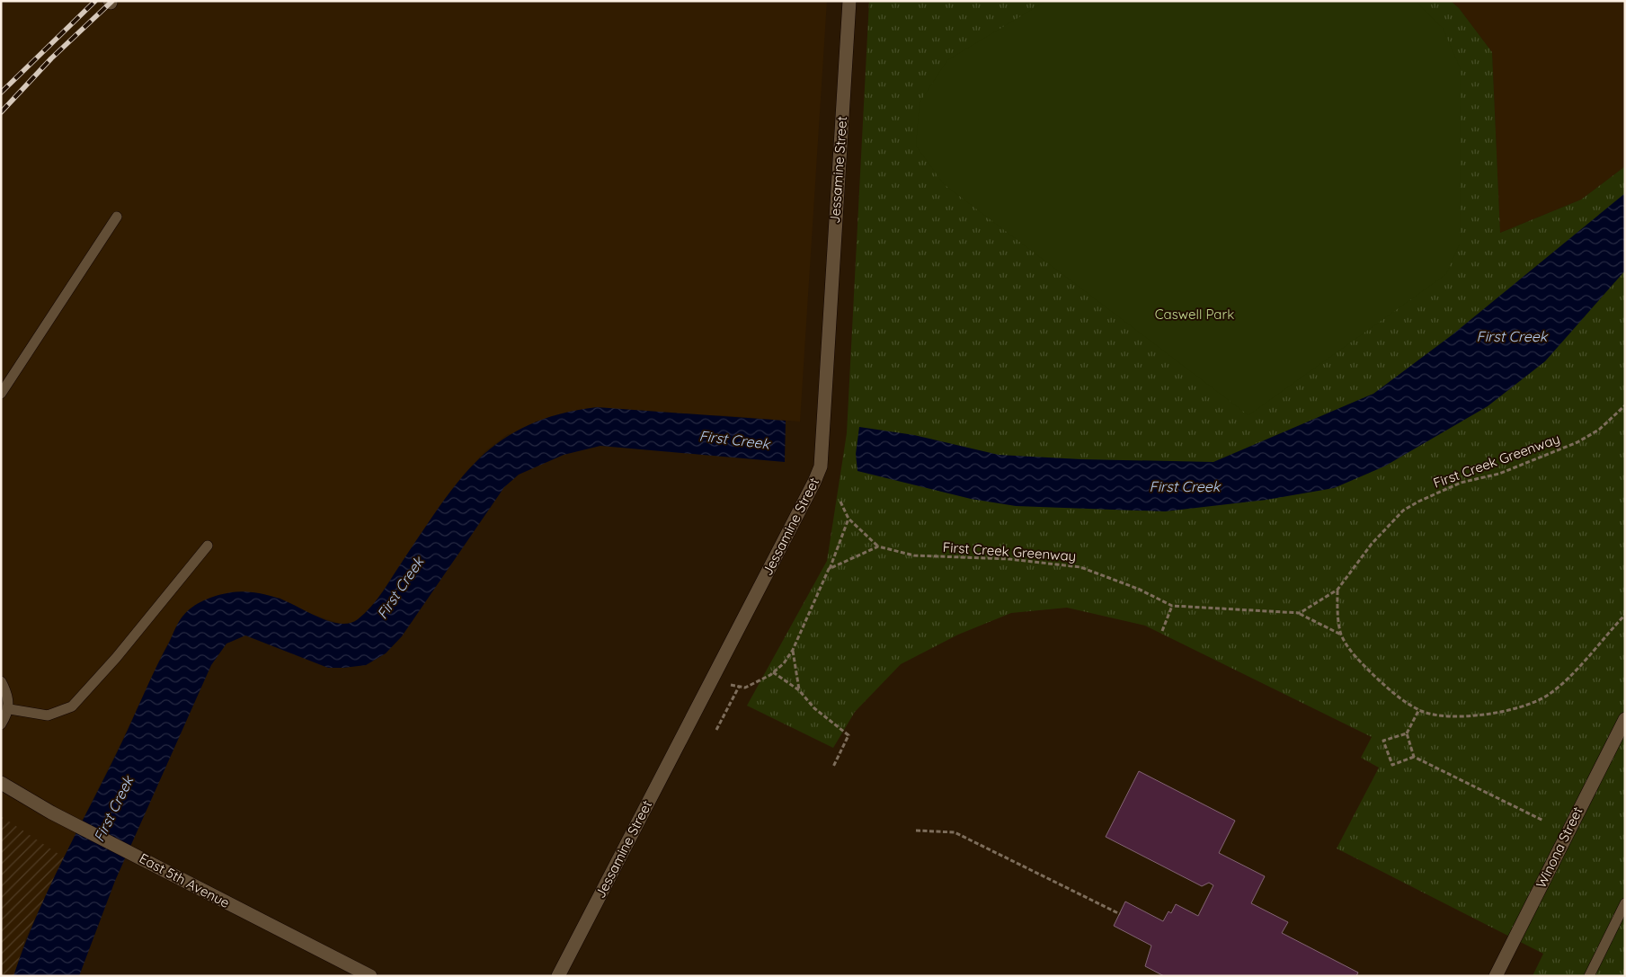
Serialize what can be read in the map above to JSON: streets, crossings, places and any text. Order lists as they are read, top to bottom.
{
  "streets": {
    "street": ["Jessamine Street", "Winona Street", "East 5th Avenue"],
    "path": ["First Creek Greenway"]
  },
  "water": ["First Creek"],
  "parks": ["Caswell Park"]
}
